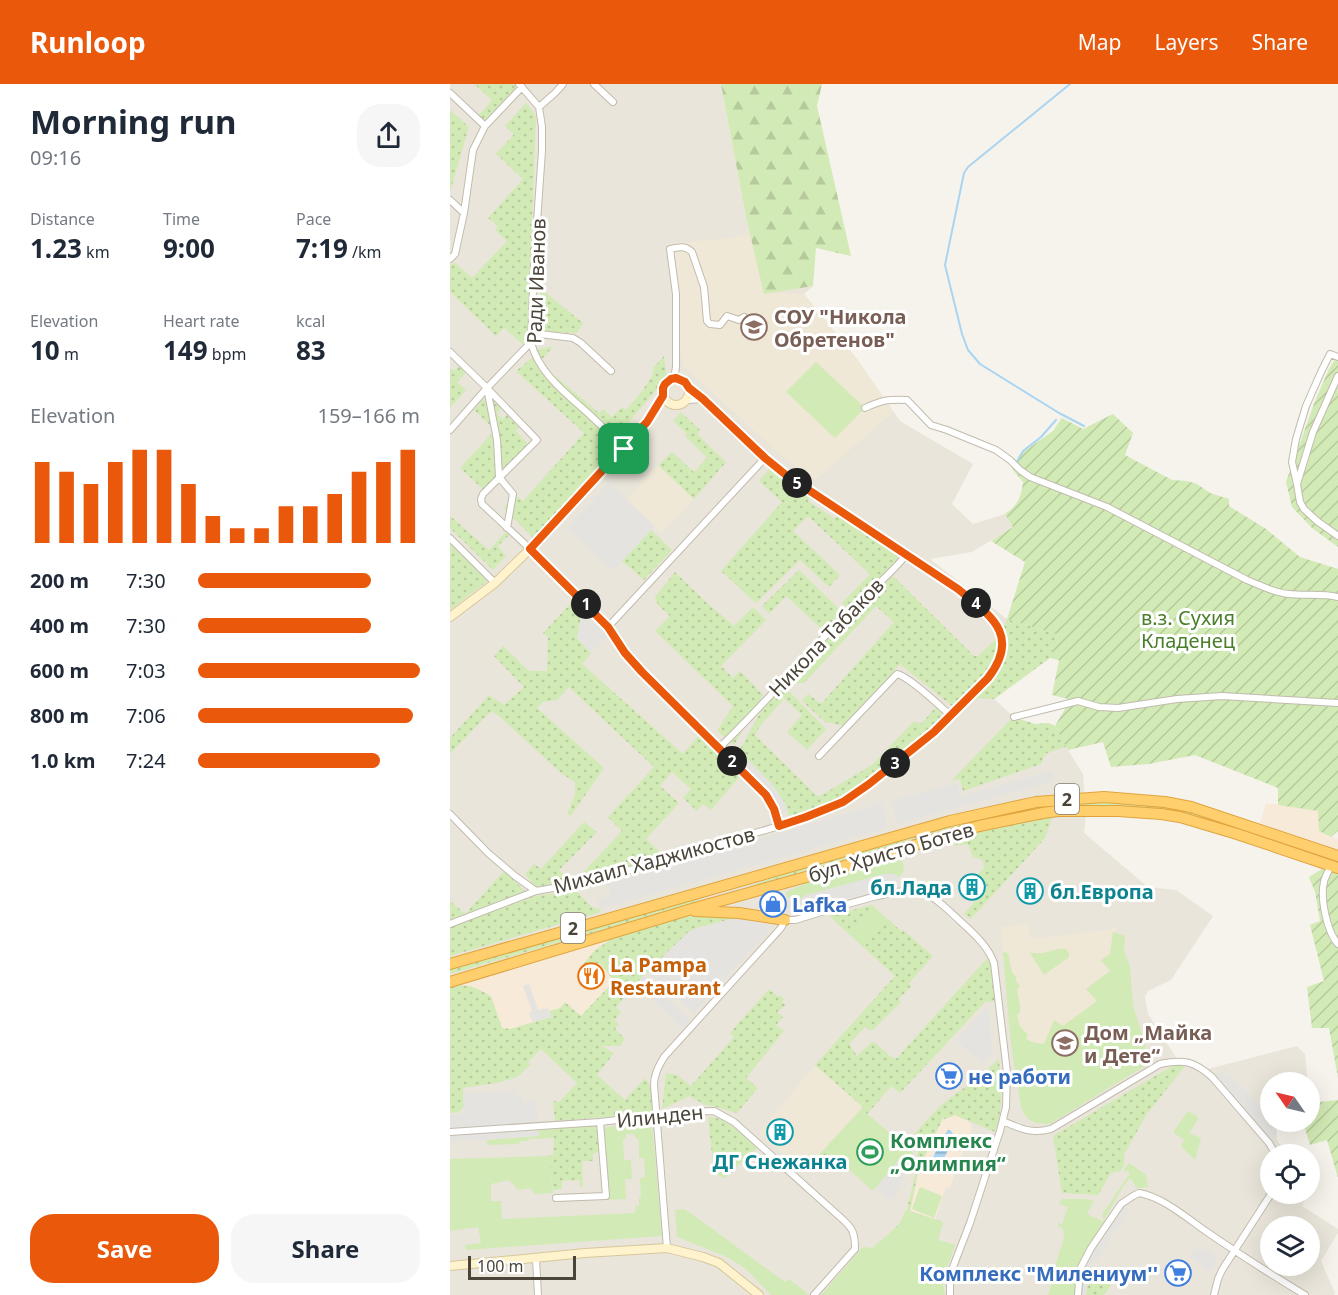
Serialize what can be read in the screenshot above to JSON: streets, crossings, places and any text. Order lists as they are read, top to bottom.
{
  "streets": {
    "highway": ["2", "бул. Христо Ботев"],
    "street": [
      "Ради Иванов",
      "Никола Табаков",
      "Михаил Хаджикостов",
      "Илинден"
    ]
  },
  "crossings": [
    ["Никола Табаков", "Михаил Хаджикостов"]
  ],
  "parks": ["в.з. Сухия Кладенец"],
  "places": {
    "school or university": ["СОУ \"Никола Обретенов\"", "Дом „Майка и Дете“"],
    "building": ["бл.Лада", "бл.Европа", "ДГ Снежанка"],
    "shop": ["Lafka"],
    "restaurant": ["La Pampa Restaurant"],
    "supermarket": ["не работи", "Комплекс \"Милениум''"],
    "sports": ["Комплекс „Олимпия“"]
  },
  "scale_bar": "100 m",
  "north": "top left",
  "page": {
    "header": "Runloop",
    "nav": ["Map", "Layers", "Share"],
    "heading": ["Morning run", "09:16"],
    "stats": [
      ["Distance", "1.23 km"],
      ["Time", "9:00"],
      ["Pace", "7:19 /km"],
      ["Elevation", "10 m"],
      ["Heart rate", "149 bpm"],
      ["kcal", "83"]
    ],
    "chart": ["Elevation", "159–166 m"],
    "pins": [
      "5",
      "4",
      "1",
      "2",
      "3"
    ],
    "list": [
      {
        "name": "200 m",
        "note": "7:30"
      },
      {
        "name": "400 m",
        "note": "7:30"
      },
      {
        "name": "600 m",
        "note": "7:03"
      },
      {
        "name": "800 m",
        "note": "7:06"
      },
      {
        "name": "1.0 km",
        "note": "7:24"
      }
    ],
    "buttons": ["Save", "Share"],
    "scale": "100 m"
  }
}
